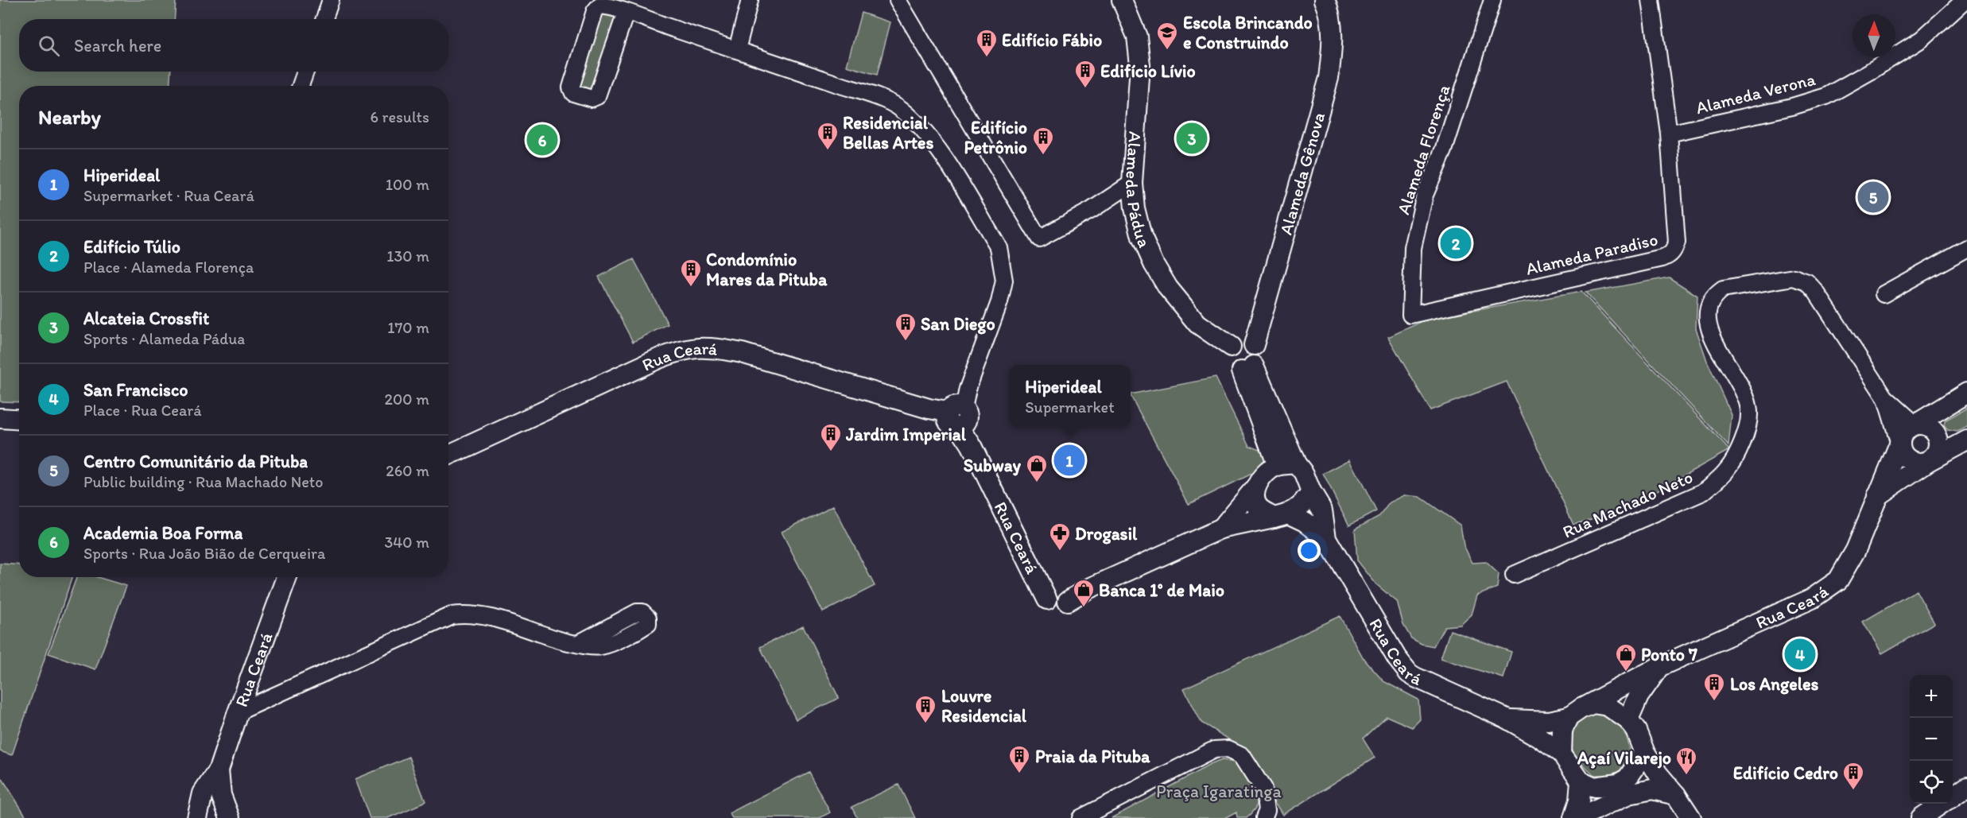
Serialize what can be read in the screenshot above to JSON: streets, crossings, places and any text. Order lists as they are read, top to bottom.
{
  "streets": {
    "street": [
      "Alameda Verona",
      "Alameda Florença",
      "Alameda Gênova",
      "Alameda Pádua",
      "Alameda Paradiso",
      "Rua Ceará",
      "Rua Machado Neto"
    ]
  },
  "crossings": [
    ["Alameda Verona", "Alameda Paradiso"],
    ["Alameda Florença", "Alameda Paradiso"],
    ["Alameda Gênova", "Alameda Pádua"],
    ["Rua Ceará", "Rua Machado Neto"]
  ],
  "parks": ["Praça Igaratinga"],
  "places": {
    "school or university": ["Escola Brincando e Construindo"],
    "building": [
      "Edifício Fábio",
      "Edifício Lívio",
      "Residencial Bellas Artes",
      "Edifício Petrônio",
      "Condomínio Mares da Pituba",
      "San Diego",
      "Jardim Imperial",
      "Los Angeles",
      "Louvre Residencial",
      "Praia da Pituba",
      "Edifício Cedro"
    ],
    "shop": ["Subway", "Banca 1° de Maio", "Ponto 7"],
    "pharmacy": ["Drogasil"],
    "restaurant": ["Açaí Vilarejo"]
  },
  "north": "top",
  "page": {
    "search": "Search here",
    "heading": ["Nearby", "6 results"],
    "pins": [
      "3",
      "6",
      "5",
      "2",
      "1",
      "4"
    ],
    "list": [
      {
        "mark": "1",
        "name": "Hiperideal",
        "note": "Supermarket · Rua Ceará",
        "value": "100 m"
      },
      {
        "mark": "2",
        "name": "Edifício Túlio",
        "note": "Place · Alameda Florença",
        "value": "130 m"
      },
      {
        "mark": "3",
        "name": "Alcateia Crossfit",
        "note": "Sports · Alameda Pádua",
        "value": "170 m"
      },
      {
        "mark": "4",
        "name": "San Francisco",
        "note": "Place · Rua Ceará",
        "value": "200 m"
      },
      {
        "mark": "5",
        "name": "Centro Comunitário da Pituba",
        "note": "Public building · Rua Machado Neto",
        "value": "260 m"
      },
      {
        "mark": "6",
        "name": "Academia Boa Forma",
        "note": "Sports · Rua João Bião de Cerqueira",
        "value": "340 m"
      }
    ],
    "popup": ["Hiperideal", "Supermarket"],
    "map_buttons": ["+", "−"]
  }
}
